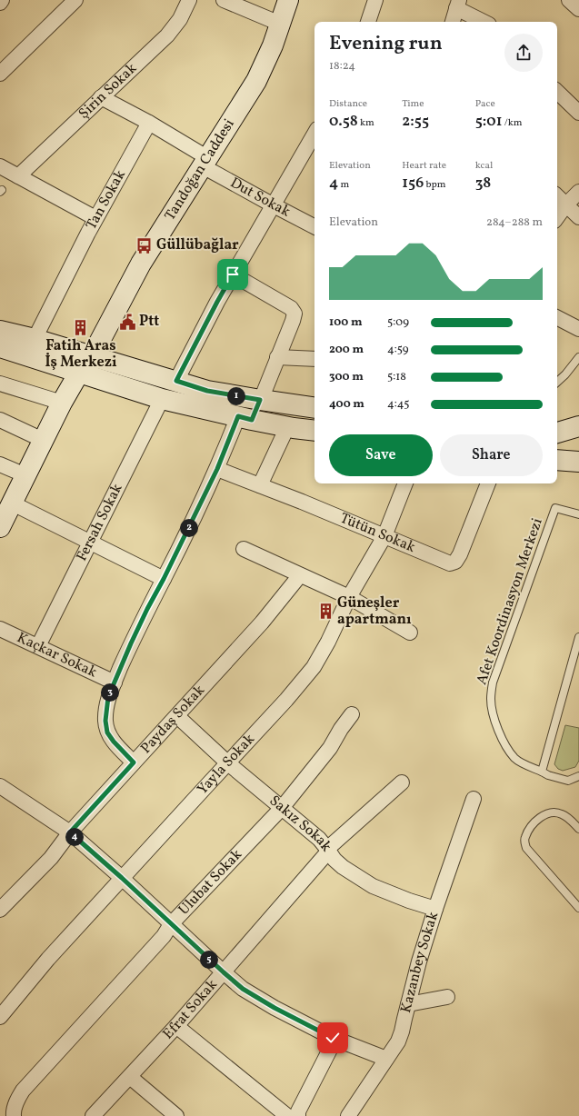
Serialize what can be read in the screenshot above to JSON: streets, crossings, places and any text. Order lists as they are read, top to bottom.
{
  "streets": {
    "street": [
      "Şirin Sokak",
      "Tandoğan Caddesi",
      "Dut Sokak",
      "Tan Sokak",
      "Fersah Sokak",
      "Tütün Sokak",
      "Kaçkar Sokak",
      "Paydaş Sokak",
      "Yayla Sokak",
      "Sakız Sokak",
      "Ulubat Sokak",
      "Kazanbey Sokak",
      "Efrat Sokak"
    ],
    "lane": ["Afet Koordinasyon Merkezi"]
  },
  "crossings": [
    ["Tandoğan Caddesi", "Dut Sokak"],
    ["Fersah Sokak", "Kaçkar Sokak"],
    ["Tütün Sokak", "Yayla Sokak"],
    ["Paydaş Sokak", "Sakız Sokak"],
    ["Yayla Sokak", "Sakız Sokak"],
    ["Sakız Sokak", "Ulubat Sokak"],
    ["Sakız Sokak", "Kazanbey Sokak"],
    ["Sakız Sokak", "Efrat Sokak"]
  ],
  "places": {
    "bus stop": ["Güllübağlar"],
    "public building": ["Ptt"],
    "building": ["Fatih Aras İş Merkezi", "Güneşler apartmanı"]
  },
  "page": {
    "heading": ["Evening run", "18:24"],
    "stats": [
      ["Distance", "0.58 km"],
      ["Time", "2:55"],
      ["Pace", "5:01 /km"],
      ["Elevation", "4 m"],
      ["Heart rate", "156 bpm"],
      ["kcal", "38"]
    ],
    "chart": ["Elevation", "284–288 m"],
    "list": [
      {
        "name": "100 m",
        "note": "5:09"
      },
      {
        "name": "200 m",
        "note": "4:59"
      },
      {
        "name": "300 m",
        "note": "5:18"
      },
      {
        "name": "400 m",
        "note": "4:45"
      }
    ],
    "pins": [
      "1",
      "2",
      "3",
      "4",
      "5"
    ],
    "buttons": ["Save", "Share"]
  }
}
